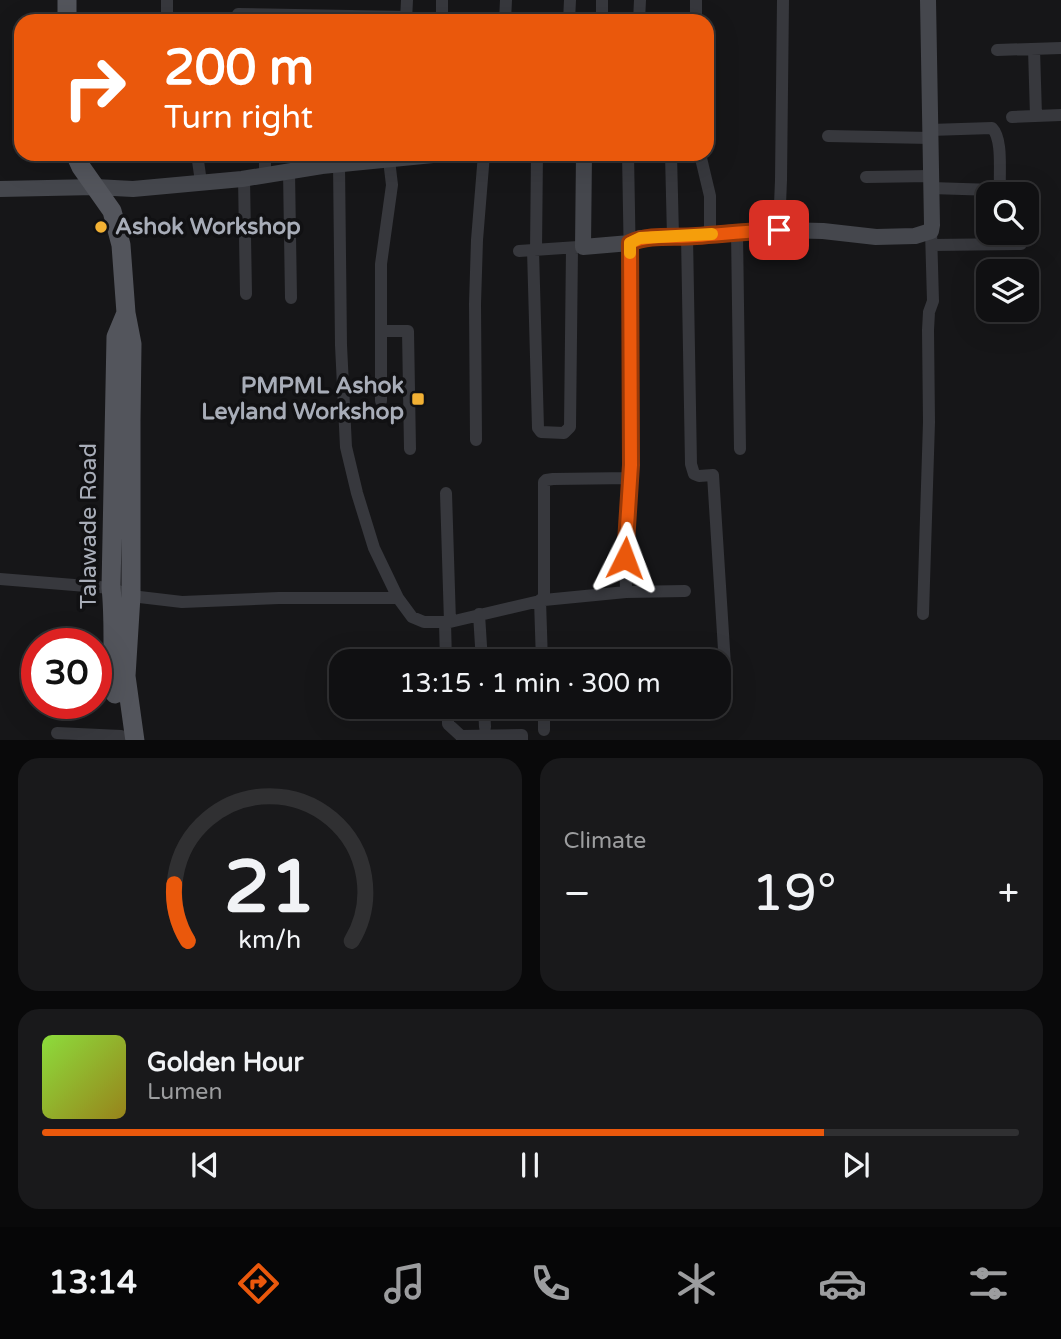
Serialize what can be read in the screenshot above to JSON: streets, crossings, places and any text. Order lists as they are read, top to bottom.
{
  "streets": {
    "main road": ["Talawade Road"]
  },
  "places": {
    "other": ["Ashok Workshop"],
    "transit": ["PMPML Ashok Leyland Workshop"]
  },
  "page": {
    "turn": ["200 m", "Turn right"],
    "limit": "30",
    "trip": "13:15 · 1 min · 300 m",
    "tile": "Climate",
    "heat": ["−", "19°", "+"],
    "song": ["Golden Hour", "Lumen"],
    "tabs": "13:14",
    "gauge": ["21", "km/h"]
  }
}
